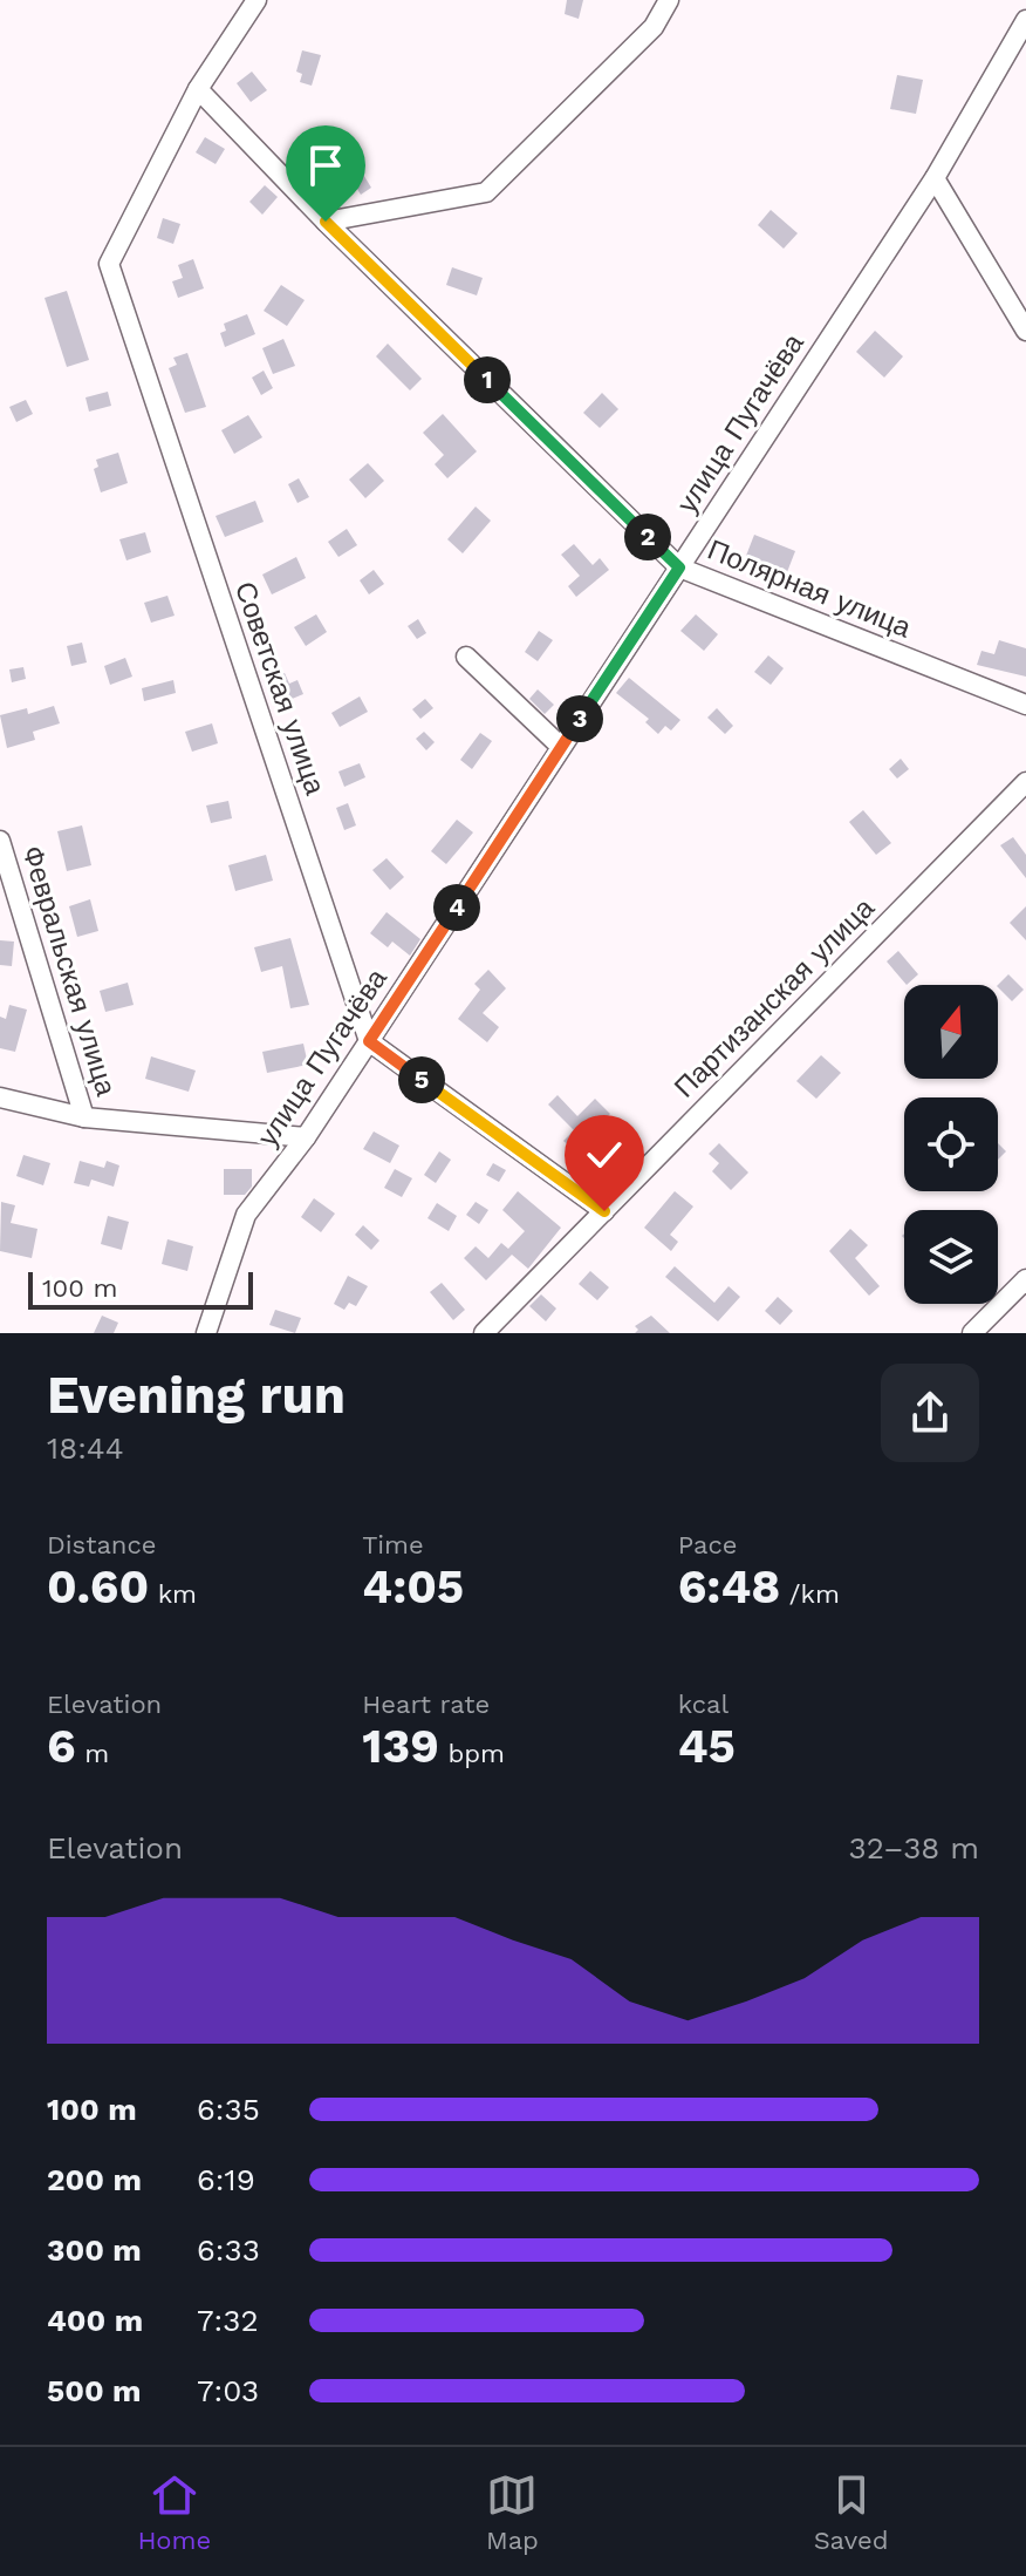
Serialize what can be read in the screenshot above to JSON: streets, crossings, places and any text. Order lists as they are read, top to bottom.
{
  "streets": {
    "street": [
      "улица Пугачёва",
      "Полярная улица",
      "Советская улица",
      "Февральская улица",
      "Партизанская улица"
    ]
  },
  "crossings": [
    ["улица Пугачёва", "Полярная улица"],
    ["улица Пугачёва", "Советская улица"],
    ["Полярная улица", "Советская улица"]
  ],
  "scale_bar": "100 m",
  "north": "top",
  "page": {
    "pins": [
      "1",
      "2",
      "3",
      "4",
      "5"
    ],
    "scale": "100 m",
    "heading": ["Evening run", "18:44"],
    "stats": [
      ["Distance", "0.60 km"],
      ["Time", "4:05"],
      ["Pace", "6:48 /km"],
      ["Elevation", "6 m"],
      ["Heart rate", "139 bpm"],
      ["kcal", "45"]
    ],
    "chart": ["Elevation", "32–38 m"],
    "list": [
      {
        "name": "100 m",
        "note": "6:35"
      },
      {
        "name": "200 m",
        "note": "6:19"
      },
      {
        "name": "300 m",
        "note": "6:33"
      },
      {
        "name": "400 m",
        "note": "7:32"
      },
      {
        "name": "500 m",
        "note": "7:03"
      }
    ],
    "tabs": ["Home", "Map", "Saved"]
  }
}
